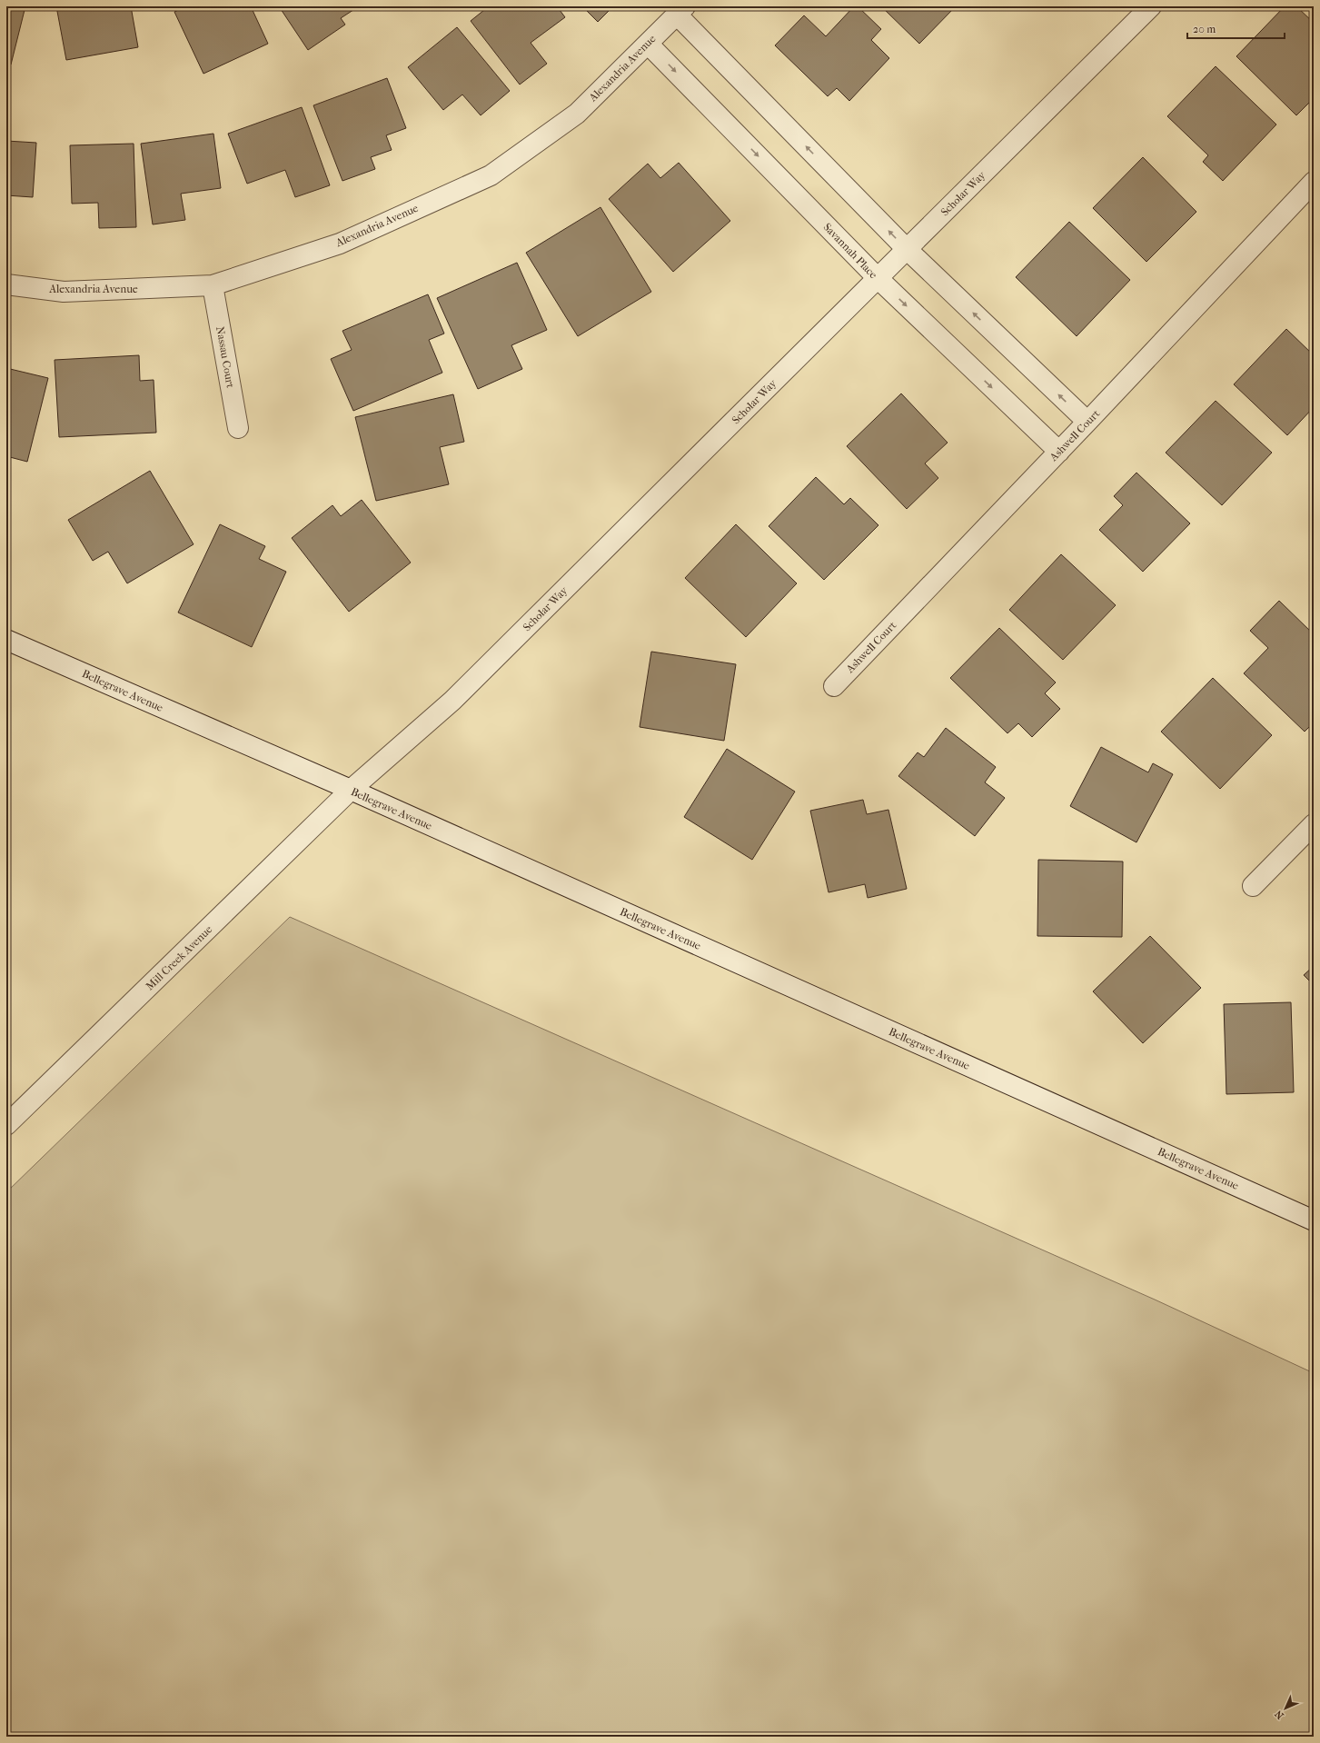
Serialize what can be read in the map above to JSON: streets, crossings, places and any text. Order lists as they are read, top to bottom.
{
  "streets": {
    "street": [
      "Alexandria Avenue",
      "Scholar Way",
      "Savannah Place",
      "Nassau Court",
      "Ashwell Court",
      "Bellegrave Avenue",
      "Mill Creek Avenue"
    ]
  },
  "crossings": [
    ["Alexandria Avenue", "Savannah Place"],
    ["Alexandria Avenue", "Nassau Court"],
    ["Scholar Way", "Savannah Place"],
    ["Scholar Way", "Bellegrave Avenue"],
    ["Scholar Way", "Mill Creek Avenue"],
    ["Savannah Place", "Ashwell Court"],
    ["Bellegrave Avenue", "Mill Creek Avenue"]
  ],
  "scale_bar": "20 m",
  "north": "bottom left"
}
